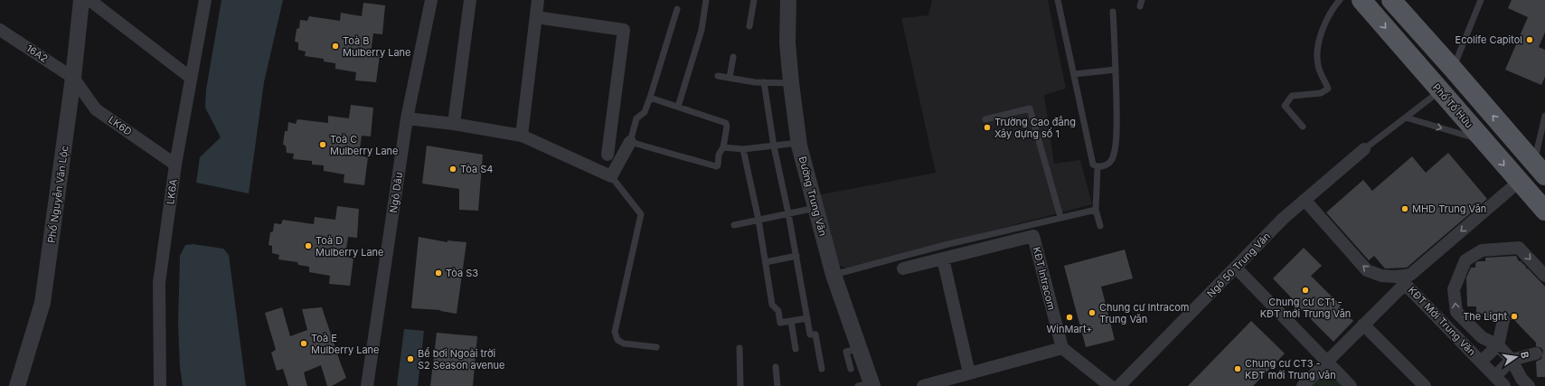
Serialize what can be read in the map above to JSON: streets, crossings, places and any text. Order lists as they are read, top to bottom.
{
  "streets": {
    "main road": ["Phố Tố Hữu"],
    "street": [
      "16A2",
      "LK6D",
      "LK6A",
      "Ngõ Dâu",
      "Phố Nguyễn Văn Lộc",
      "Đường Trung Văn",
      "Ngõ 50 Trung Văn",
      "KĐT Intracom",
      "KĐT Mới Trung Văn"
    ]
  },
  "crossings": [
    ["16A2", "LK6D"],
    ["16A2", "Phố Nguyễn Văn Lộc"],
    ["LK6D", "LK6A"],
    ["LK6D", "Phố Nguyễn Văn Lộc"]
  ],
  "places": [
    "Ecolife Capitol",
    "Toà B Mulberry Lane",
    "Trường Cao đẳng Xây dựng số 1",
    "Toà C Mulberry Lane",
    "Tòa S4",
    "MHD Trung Văn",
    "Toà D Mulberry Lane",
    "Tòa S3",
    "Chung cư CT1 - KĐT mới Trung Văn",
    "Chung cư Intracom Trung Văn",
    "The Light",
    "WinMart+",
    "Toà E Mulberry Lane",
    "Bể bơi Ngoài trời S2 Season avenue",
    "Chung cư CT3 - KĐT mới Trung Văn"
  ],
  "north": "right"
}
